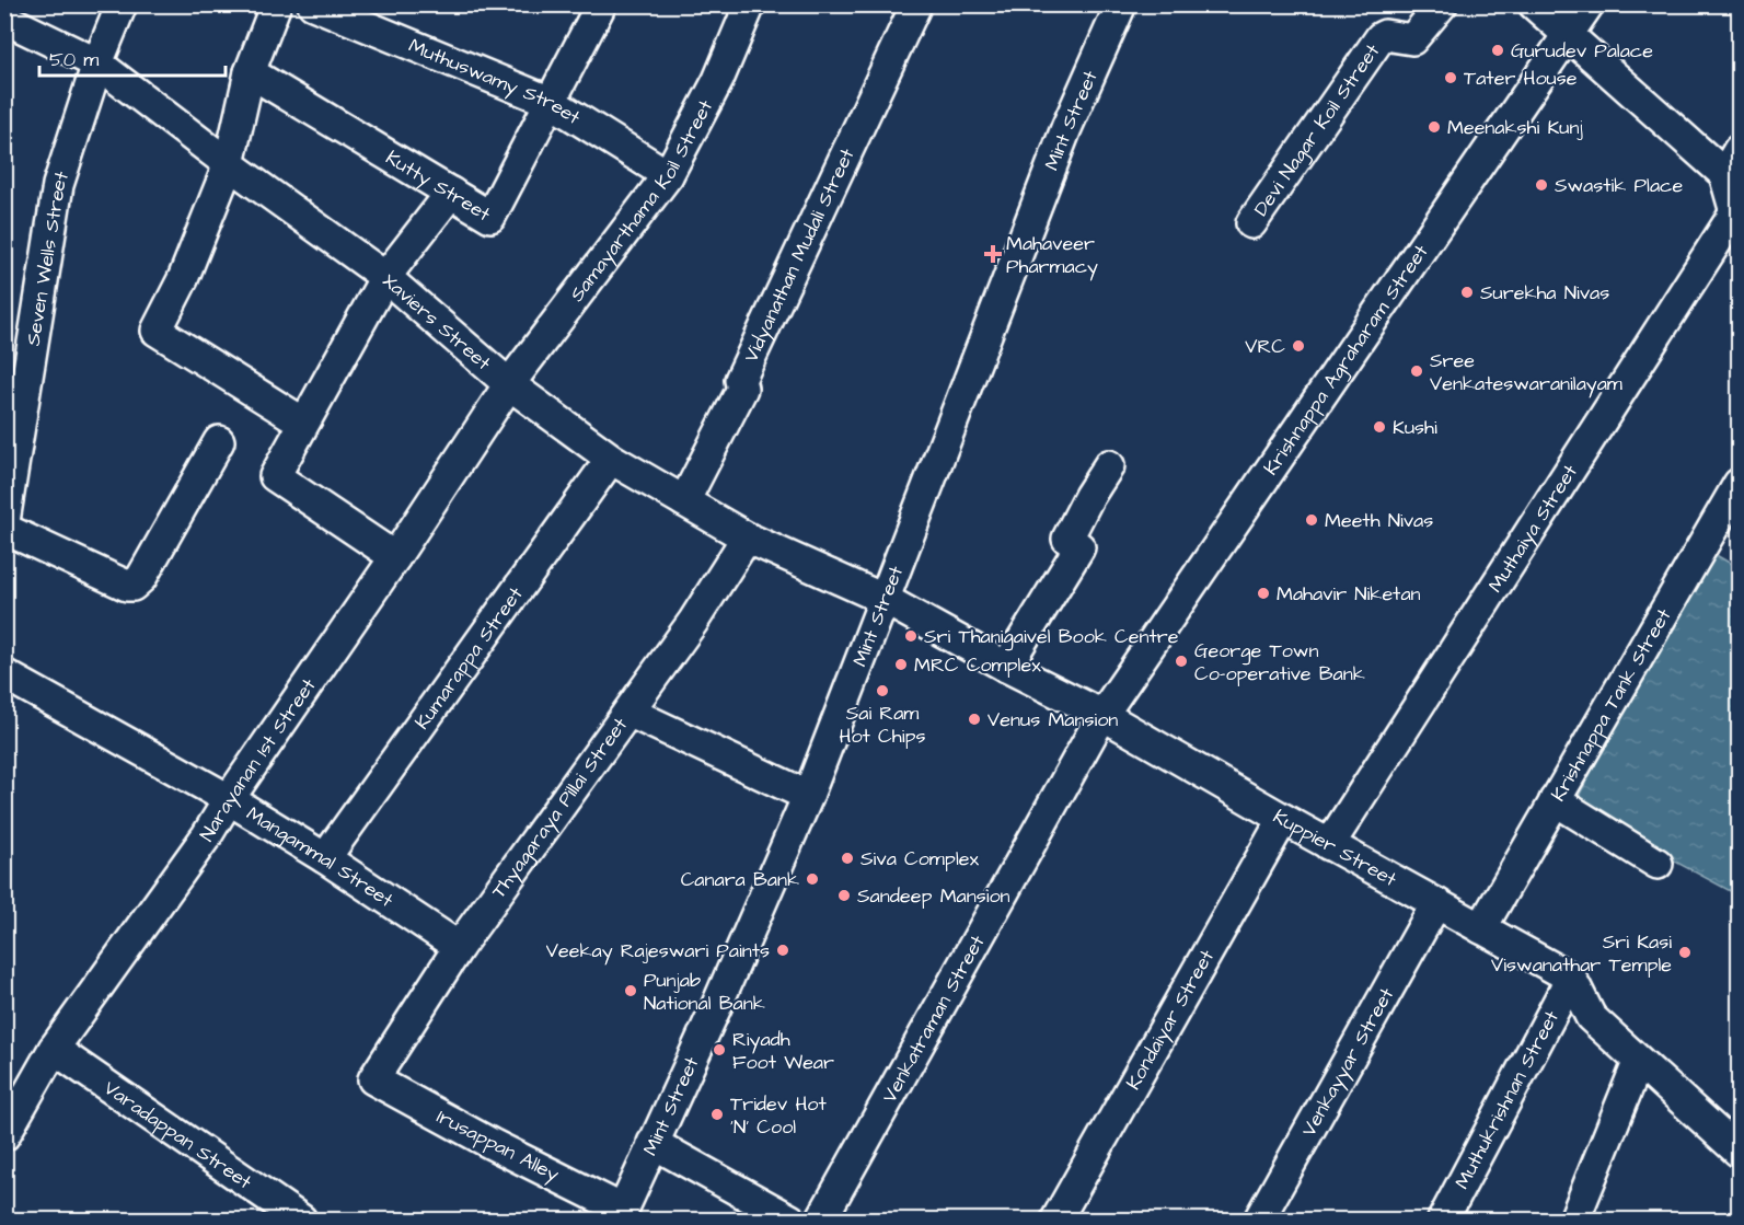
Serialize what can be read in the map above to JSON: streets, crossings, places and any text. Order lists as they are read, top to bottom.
{
  "streets": {
    "street": [
      "Muthuswamy Street",
      "Mint Street",
      "Devi Nagar Koil Street",
      "Kutty Street",
      "Samayarthama Koil Street",
      "Vidyanathan Mudali Street",
      "Seven Wells Street",
      "Xaviers Street",
      "Krishnappa Agraharam Street",
      "Muthaiya Street",
      "Kumarappa Street",
      "Krishnappa Tank Street",
      "Narayanan 1st Street",
      "Thyagaraya Pillai Street",
      "Kuppier Street",
      "Mangammal Street",
      "Venkatraman Street",
      "Kondaiyar Street",
      "Venkayyar Street",
      "Muthukrishnan Street",
      "Varadappan Street",
      "Irusappan Alley"
    ]
  },
  "crossings": [
    ["Muthuswamy Street", "Kutty Street"],
    ["Muthuswamy Street", "Samayarthama Koil Street"],
    ["Mint Street", "Xaviers Street"],
    ["Mint Street", "Kuppier Street"],
    ["Mint Street", "Irusappan Alley"],
    ["Samayarthama Koil Street", "Xaviers Street"],
    ["Samayarthama Koil Street", "Narayanan 1st Street"],
    ["Vidyanathan Mudali Street", "Xaviers Street"],
    ["Seven Wells Street", "Xaviers Street"],
    ["Xaviers Street", "Kumarappa Street"],
    ["Xaviers Street", "Narayanan 1st Street"],
    ["Xaviers Street", "Thyagaraya Pillai Street"],
    ["Xaviers Street", "Kuppier Street"],
    ["Krishnappa Agraharam Street", "Kuppier Street"],
    ["Krishnappa Agraharam Street", "Venkatraman Street"],
    ["Muthaiya Street", "Kuppier Street"],
    ["Kumarappa Street", "Mangammal Street"],
    ["Krishnappa Tank Street", "Kuppier Street"],
    ["Narayanan 1st Street", "Mangammal Street"],
    ["Narayanan 1st Street", "Varadappan Street"],
    ["Thyagaraya Pillai Street", "Mangammal Street"],
    ["Thyagaraya Pillai Street", "Irusappan Alley"],
    ["Kuppier Street", "Venkatraman Street"],
    ["Kuppier Street", "Kondaiyar Street"],
    ["Kuppier Street", "Venkayyar Street"],
    ["Kuppier Street", "Muthukrishnan Street"]
  ],
  "places": {
    "other": [
      "Gurudev Palace",
      "Tater House",
      "Meenakshi Kunj",
      "Swastik Place",
      "Surekha Nivas",
      "VRC",
      "Sree Venkateswaranilayam",
      "Kushi",
      "Meeth Nivas",
      "Mahavir Niketan",
      "Sri Thanigaivel Book Centre",
      "George Town Co-operative Bank",
      "MRC Complex",
      "Sai Ram Hot Chips",
      "Venus Mansion",
      "Siva Complex",
      "Canara Bank",
      "Sandeep Mansion",
      "Veekay Rajeswari Paints",
      "Sri Kasi Viswanathar Temple",
      "Punjab National Bank",
      "Riyadh Foot Wear",
      "Tridev Hot 'N' Cool"
    ],
    "health": ["Mahaveer Pharmacy"]
  },
  "scale_bar": "50 m"
}
